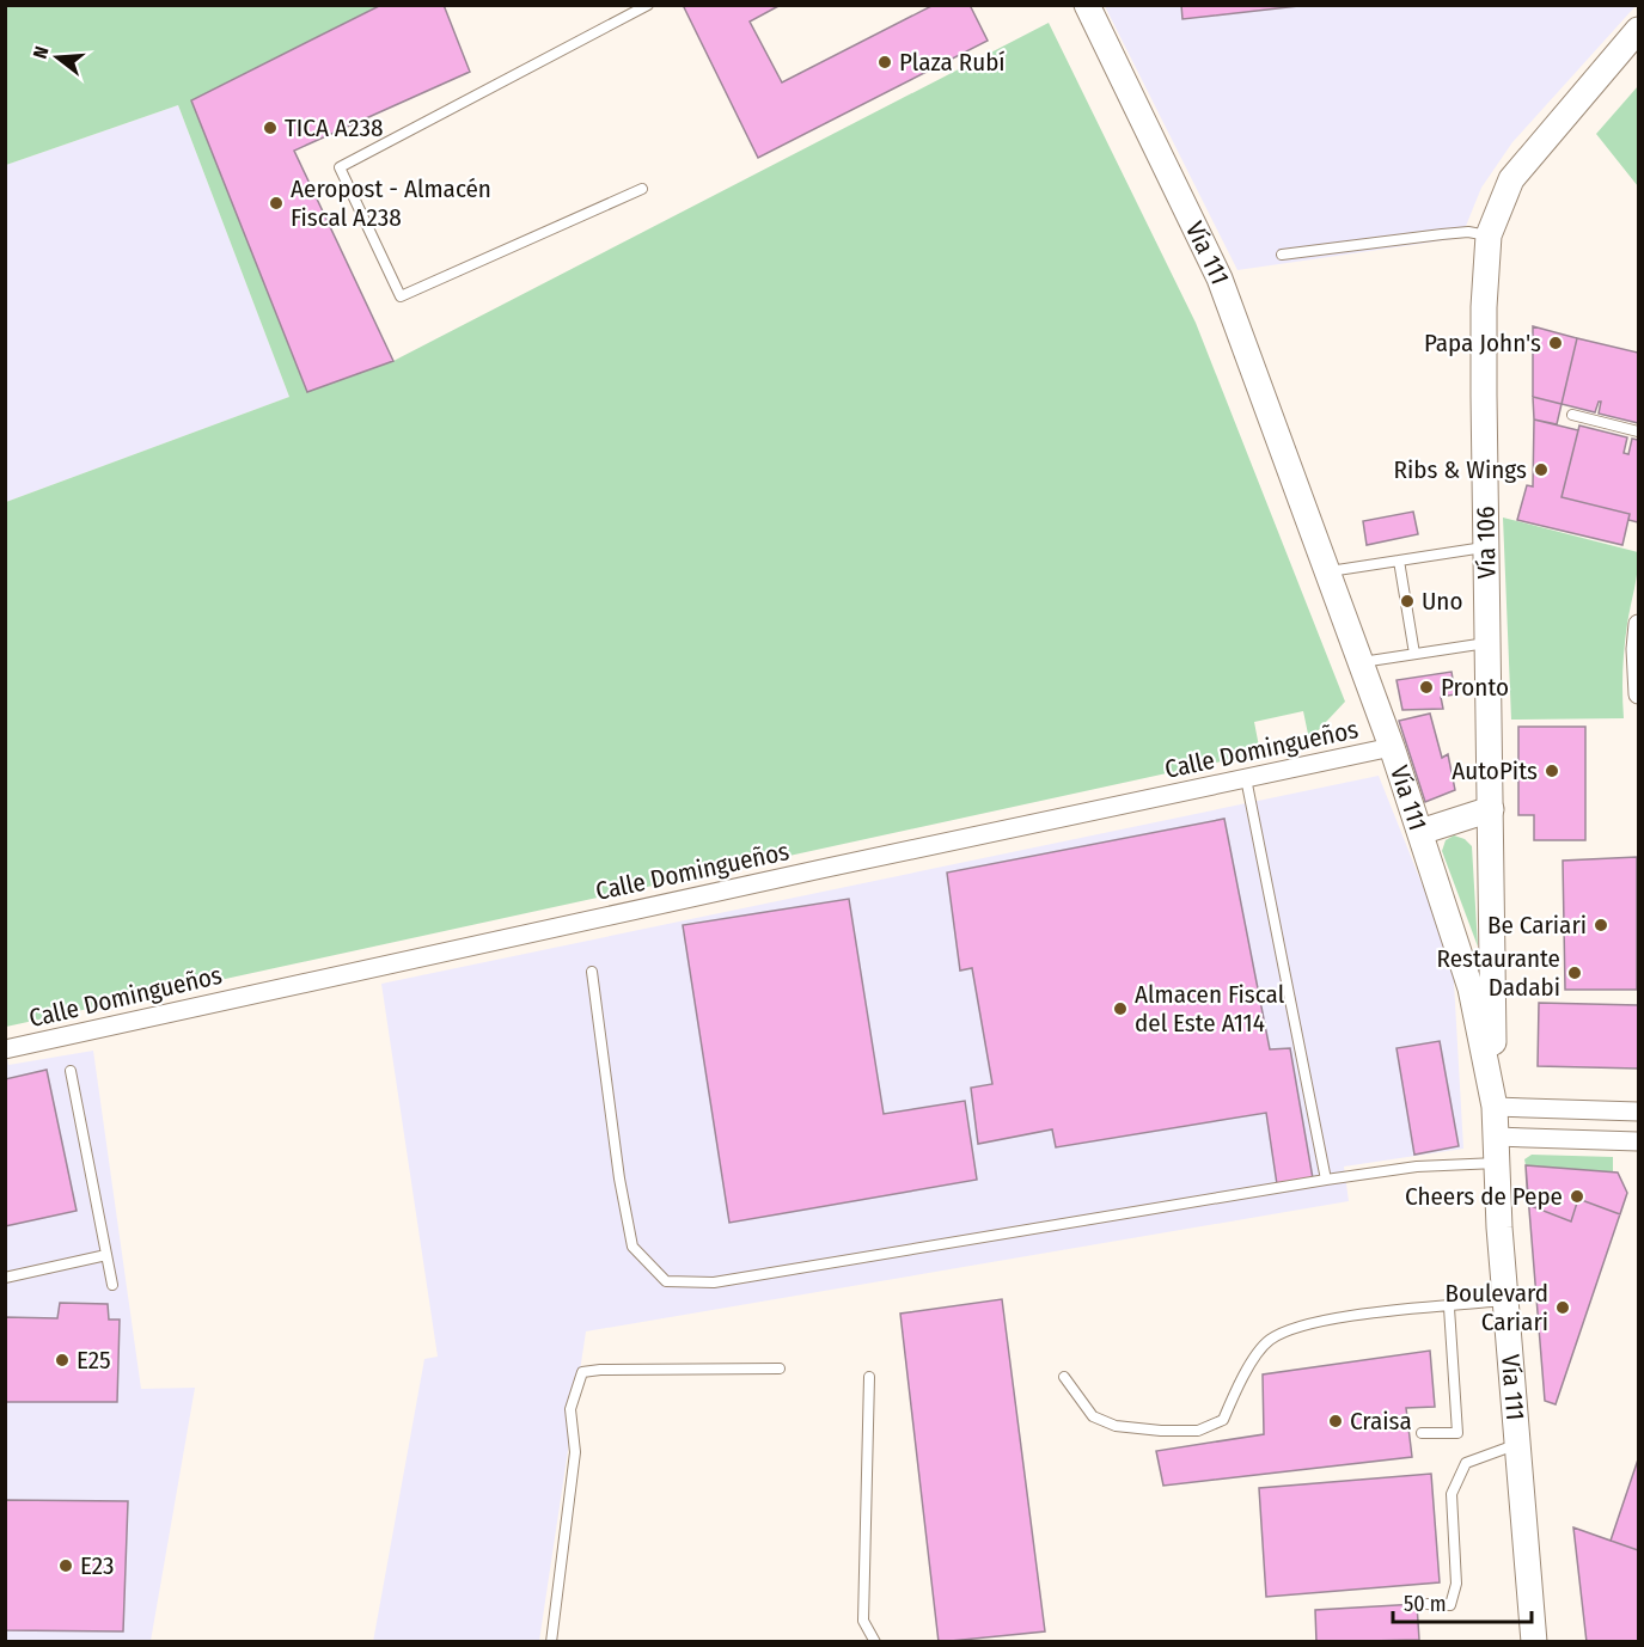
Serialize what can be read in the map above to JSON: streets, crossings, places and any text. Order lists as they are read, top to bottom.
{
  "streets": {
    "main road": ["Vía 111", "Vía 106"],
    "street": ["Calle Domingueños"]
  },
  "crossings": [
    ["Vía 111", "Vía 106"],
    ["Vía 111", "Calle Domingueños"]
  ],
  "places": [
    "Plaza Rubí",
    "TICA A238",
    "Aeropost - Almacén Fiscal A238",
    "Papa John's",
    "Ribs & Wings",
    "Uno",
    "Pronto",
    "AutoPits",
    "Be Cariari",
    "Restaurante Dadabi",
    "Almacen Fiscal del Este A114",
    "Cheers de Pepe",
    "Boulevard Cariari",
    "E25",
    "Craisa",
    "E23"
  ],
  "scale_bar": "50 m",
  "north": "left"
}
